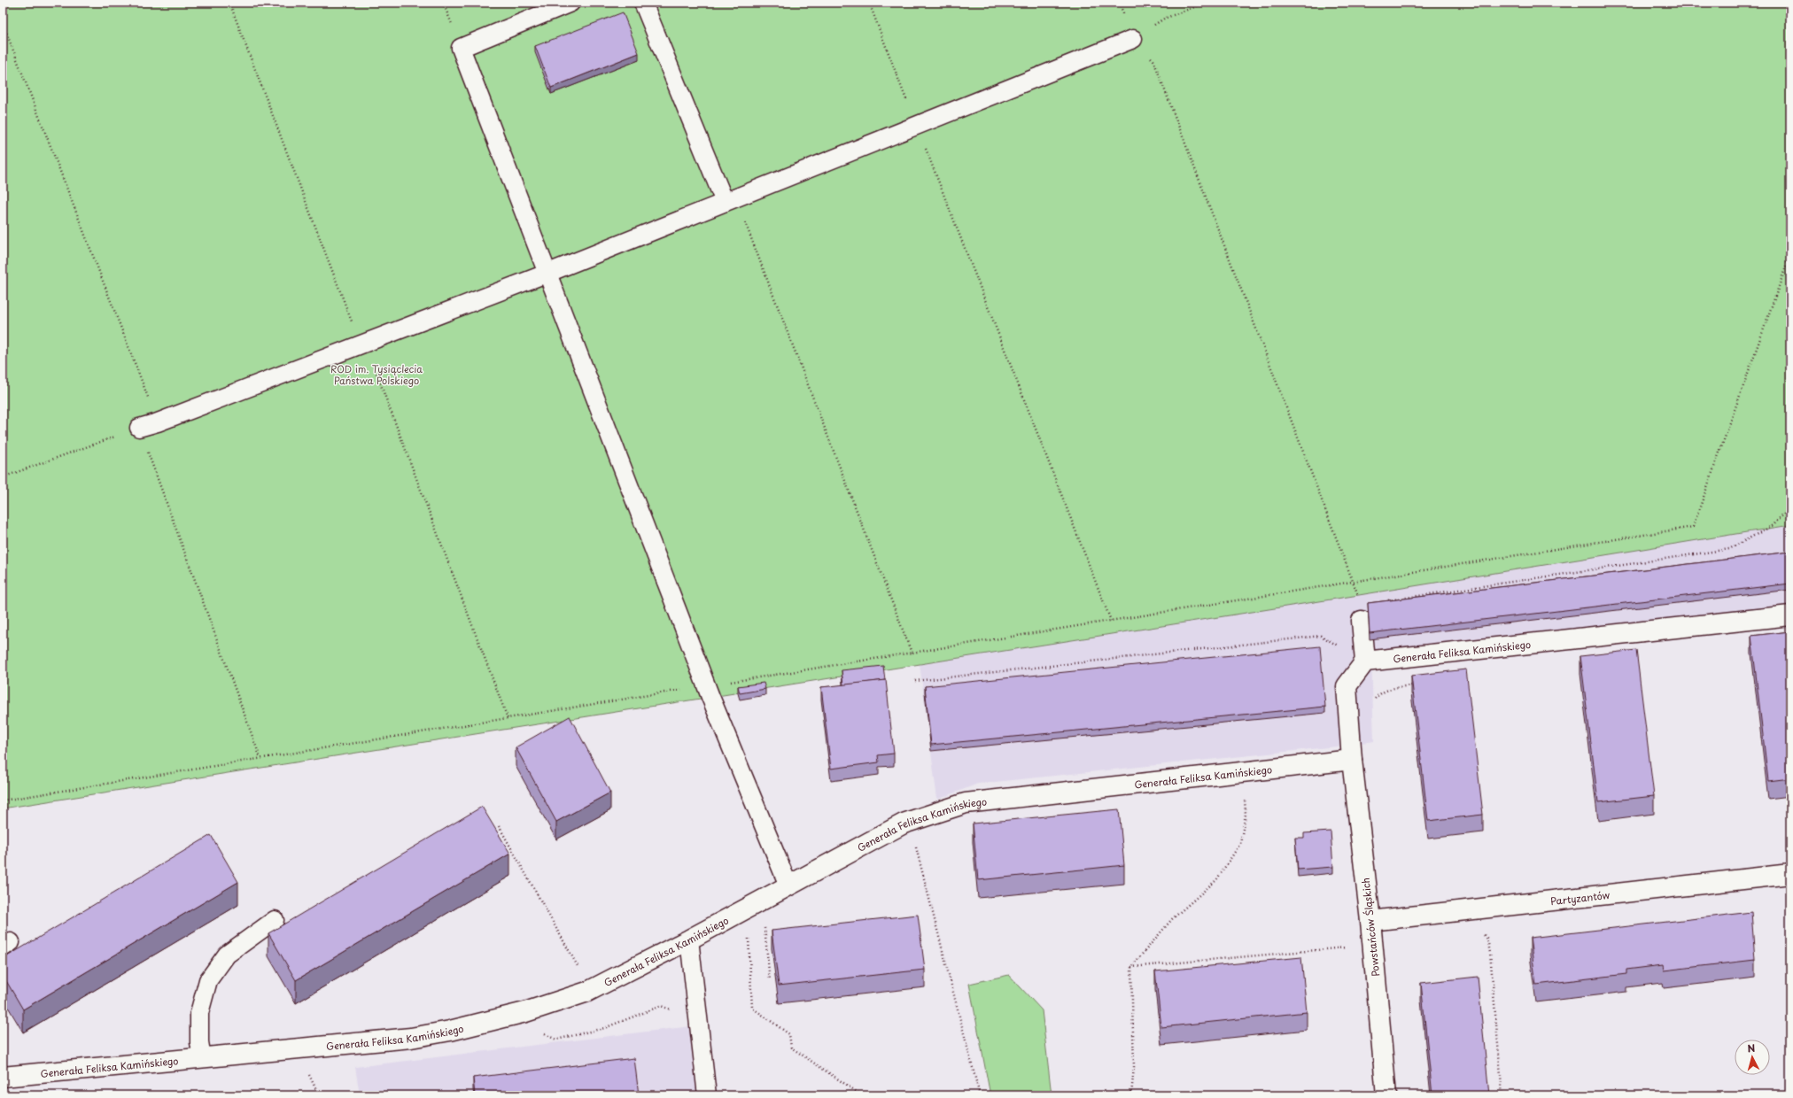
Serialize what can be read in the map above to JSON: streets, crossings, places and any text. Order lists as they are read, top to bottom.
{
  "streets": {
    "street": ["Generała Feliksa Kamińskiego", "Partyzantów", "Powstańców Śląskich"]
  },
  "crossings": [
    ["Generała Feliksa Kamińskiego", "Powstańców Śląskich"],
    ["Partyzantów", "Powstańców Śląskich"]
  ],
  "parks": ["ROD im. Tysiąclecia Państwa Polskiego"],
  "north": "top"
}
